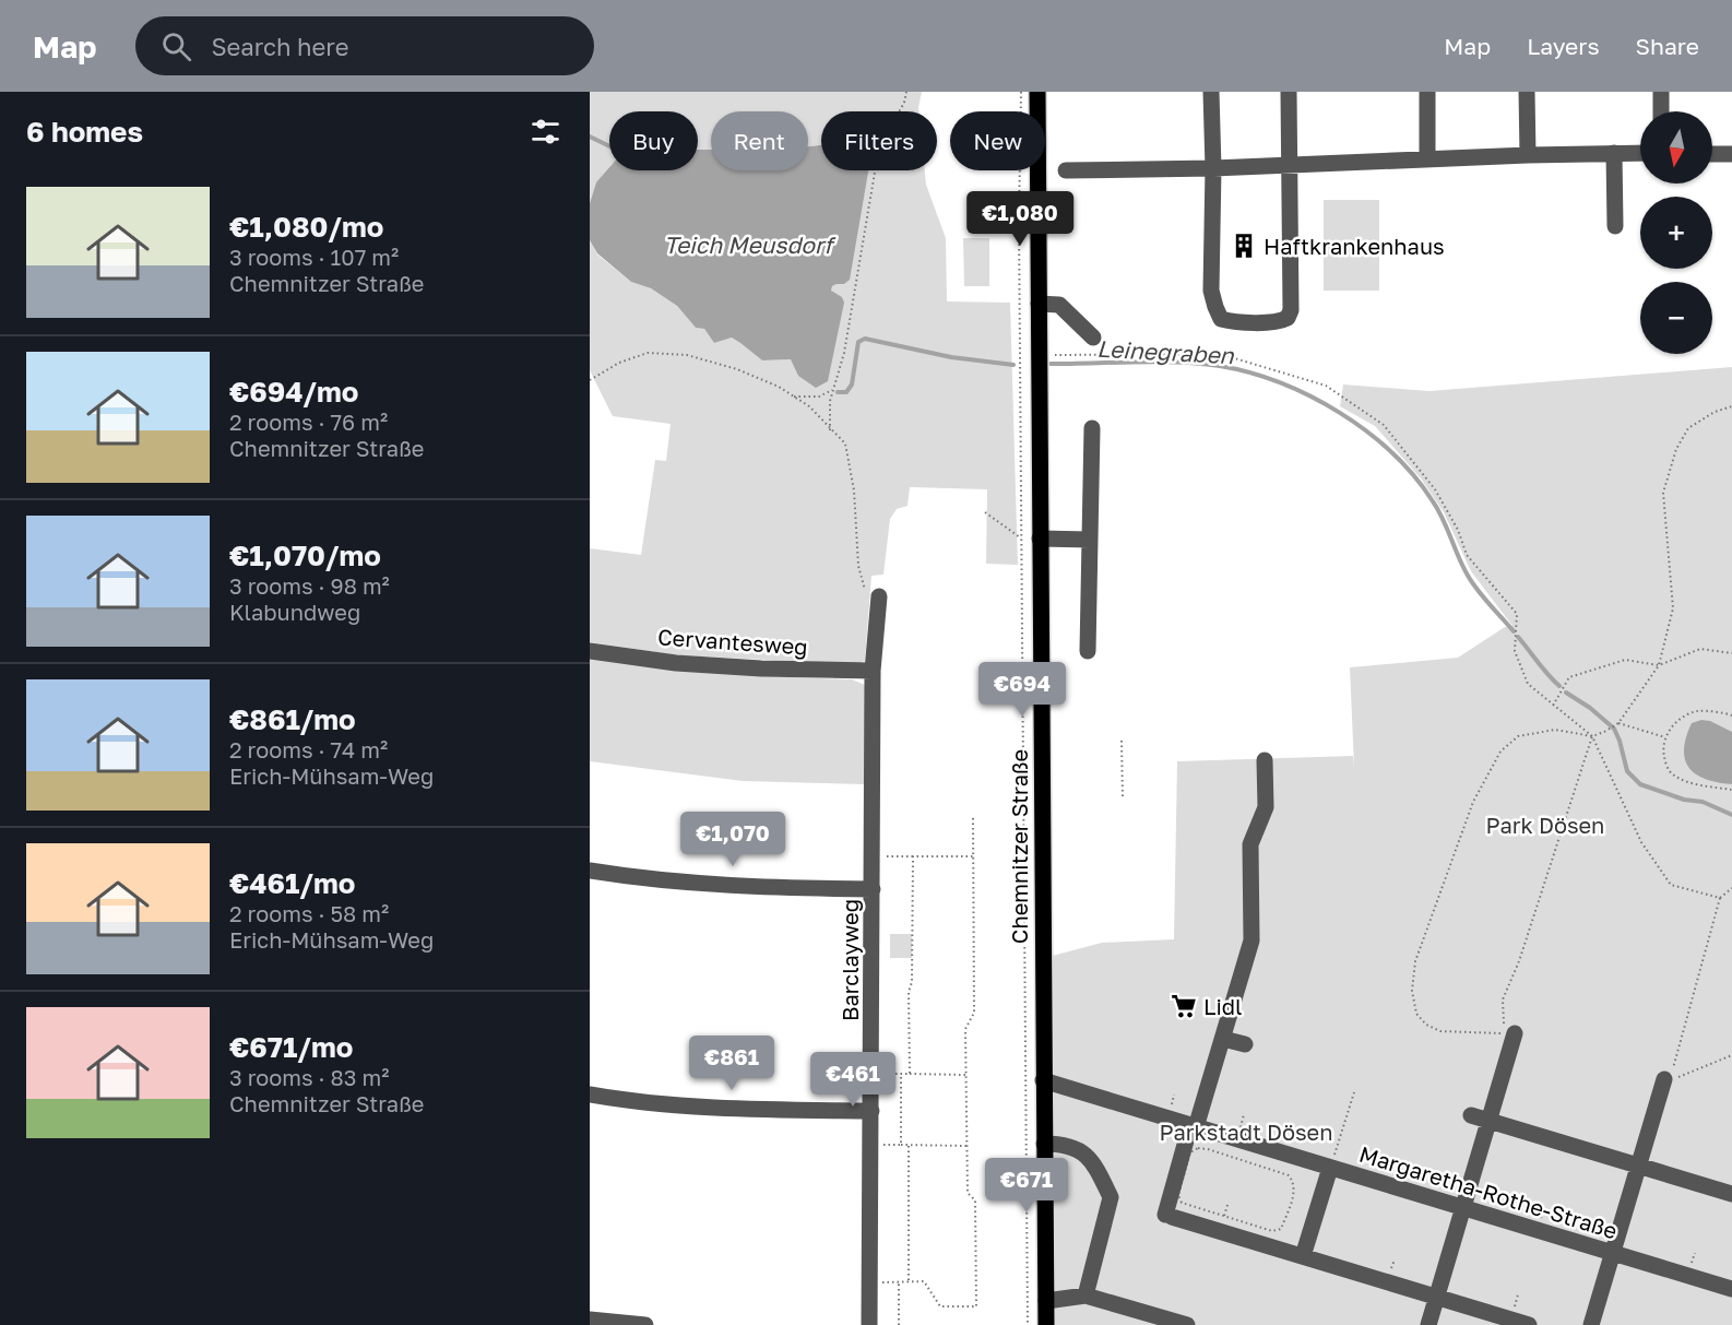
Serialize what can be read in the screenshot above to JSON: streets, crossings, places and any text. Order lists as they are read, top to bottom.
{
  "streets": {
    "main road": ["Chemnitzer Straße"],
    "street": ["Cervantesweg", "Barclayweg", "Margaretha-Rothe-Straße"]
  },
  "crossings": [
    ["Cervantesweg", "Barclayweg"],
    ["Chemnitzer Straße", "Margaretha-Rothe-Straße"]
  ],
  "water": ["Teich Meusdorf", "Leinegraben"],
  "parks": ["Park Dösen", "Parkstadt Dösen"],
  "places": {
    "building": ["Haftkrankenhaus"],
    "supermarket": ["Lidl"]
  },
  "north": "bottom",
  "page": {
    "header": "Map",
    "search": "Search here",
    "nav": ["Map", "Layers", "Share"],
    "heading": "6 homes",
    "map_buttons": ["+", "−"],
    "chip": [
      "Buy",
      "Rent",
      "Filters",
      "New"
    ],
    "list": [
      {
        "name": "€1,080/mo",
        "note": "3 rooms · 107 m² · Chemnitzer Straße"
      },
      {
        "name": "€694/mo",
        "note": "2 rooms · 76 m² · Chemnitzer Straße"
      },
      {
        "name": "€1,070/mo",
        "note": "3 rooms · 98 m² · Klabundweg"
      },
      {
        "name": "€861/mo",
        "note": "2 rooms · 74 m² · Erich-Mühsam-Weg"
      },
      {
        "name": "€461/mo",
        "note": "2 rooms · 58 m² · Erich-Mühsam-Weg"
      },
      {
        "name": "€671/mo",
        "note": "3 rooms · 83 m² · Chemnitzer Straße"
      }
    ],
    "price": [
      "€1,080",
      "€694",
      "€1,070",
      "€861",
      "€461",
      "€671"
    ]
  }
}
